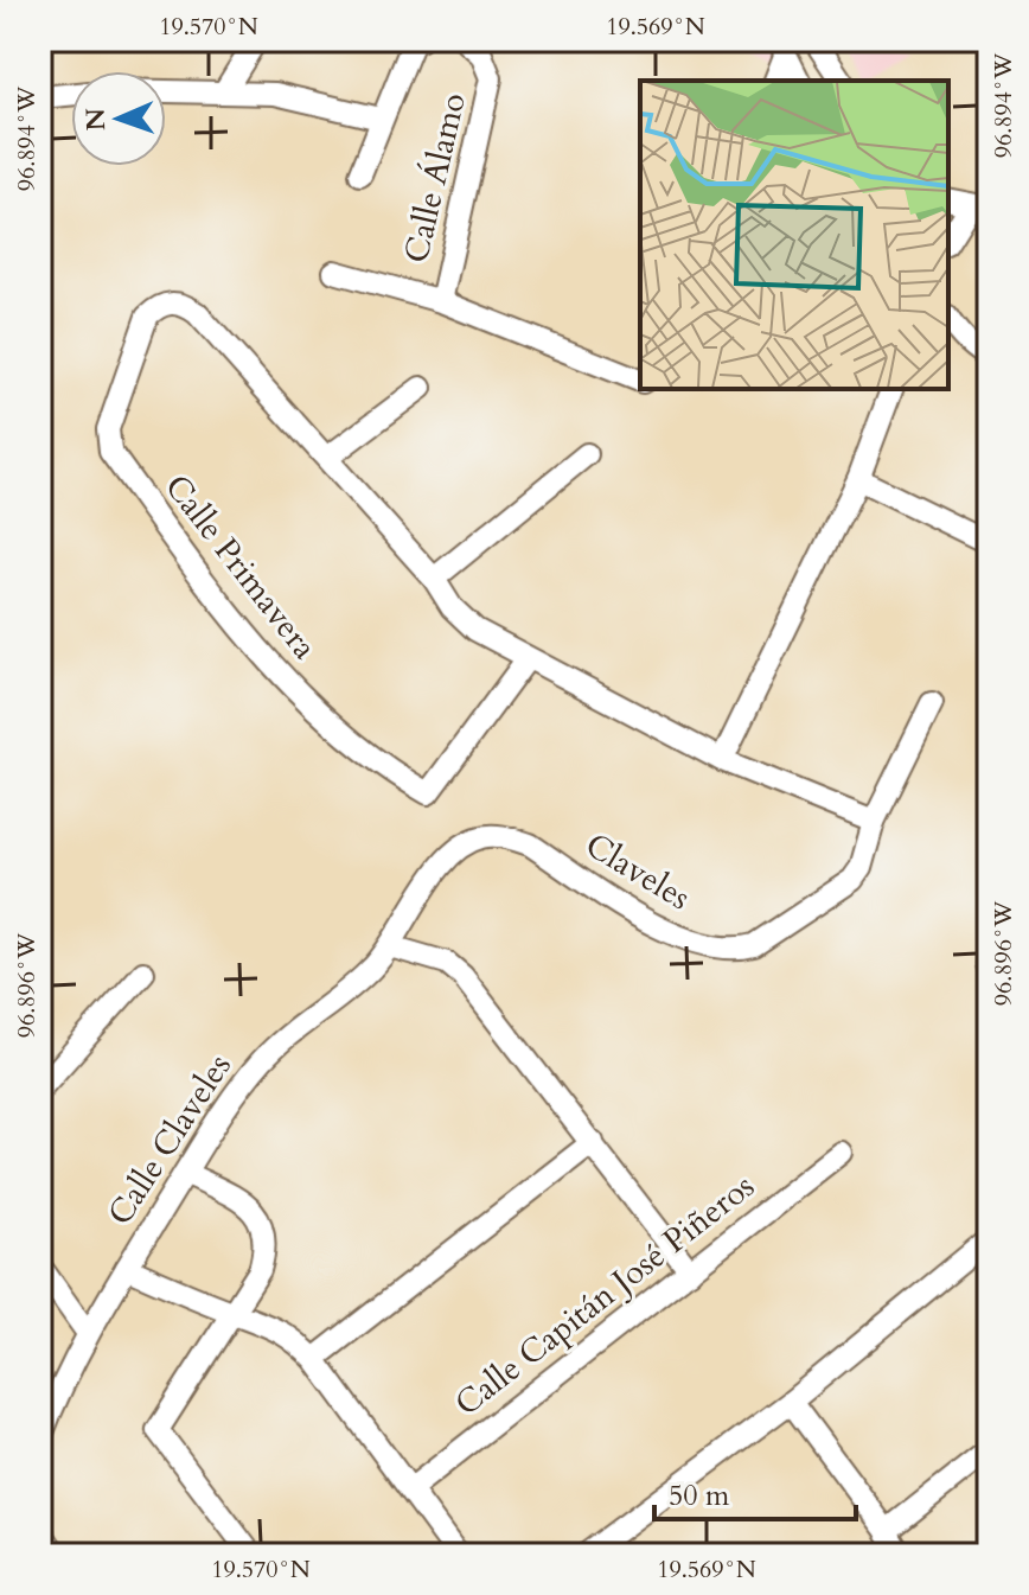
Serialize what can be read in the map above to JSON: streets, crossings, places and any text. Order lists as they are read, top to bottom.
{
  "streets": {
    "street": [
      "Calle Álamo",
      "Calle Primavera",
      "Claveles",
      "Calle Claveles",
      "Calle Capitán José Piñeros"
    ]
  },
  "crossings": [
    ["Claveles", "Calle Claveles"]
  ],
  "scale_bar": "50 m",
  "north": "left",
  "coordinates": [
    "19.570°N",
    "19.569°N",
    "96.894°W",
    "96.896°W"
  ]
}
